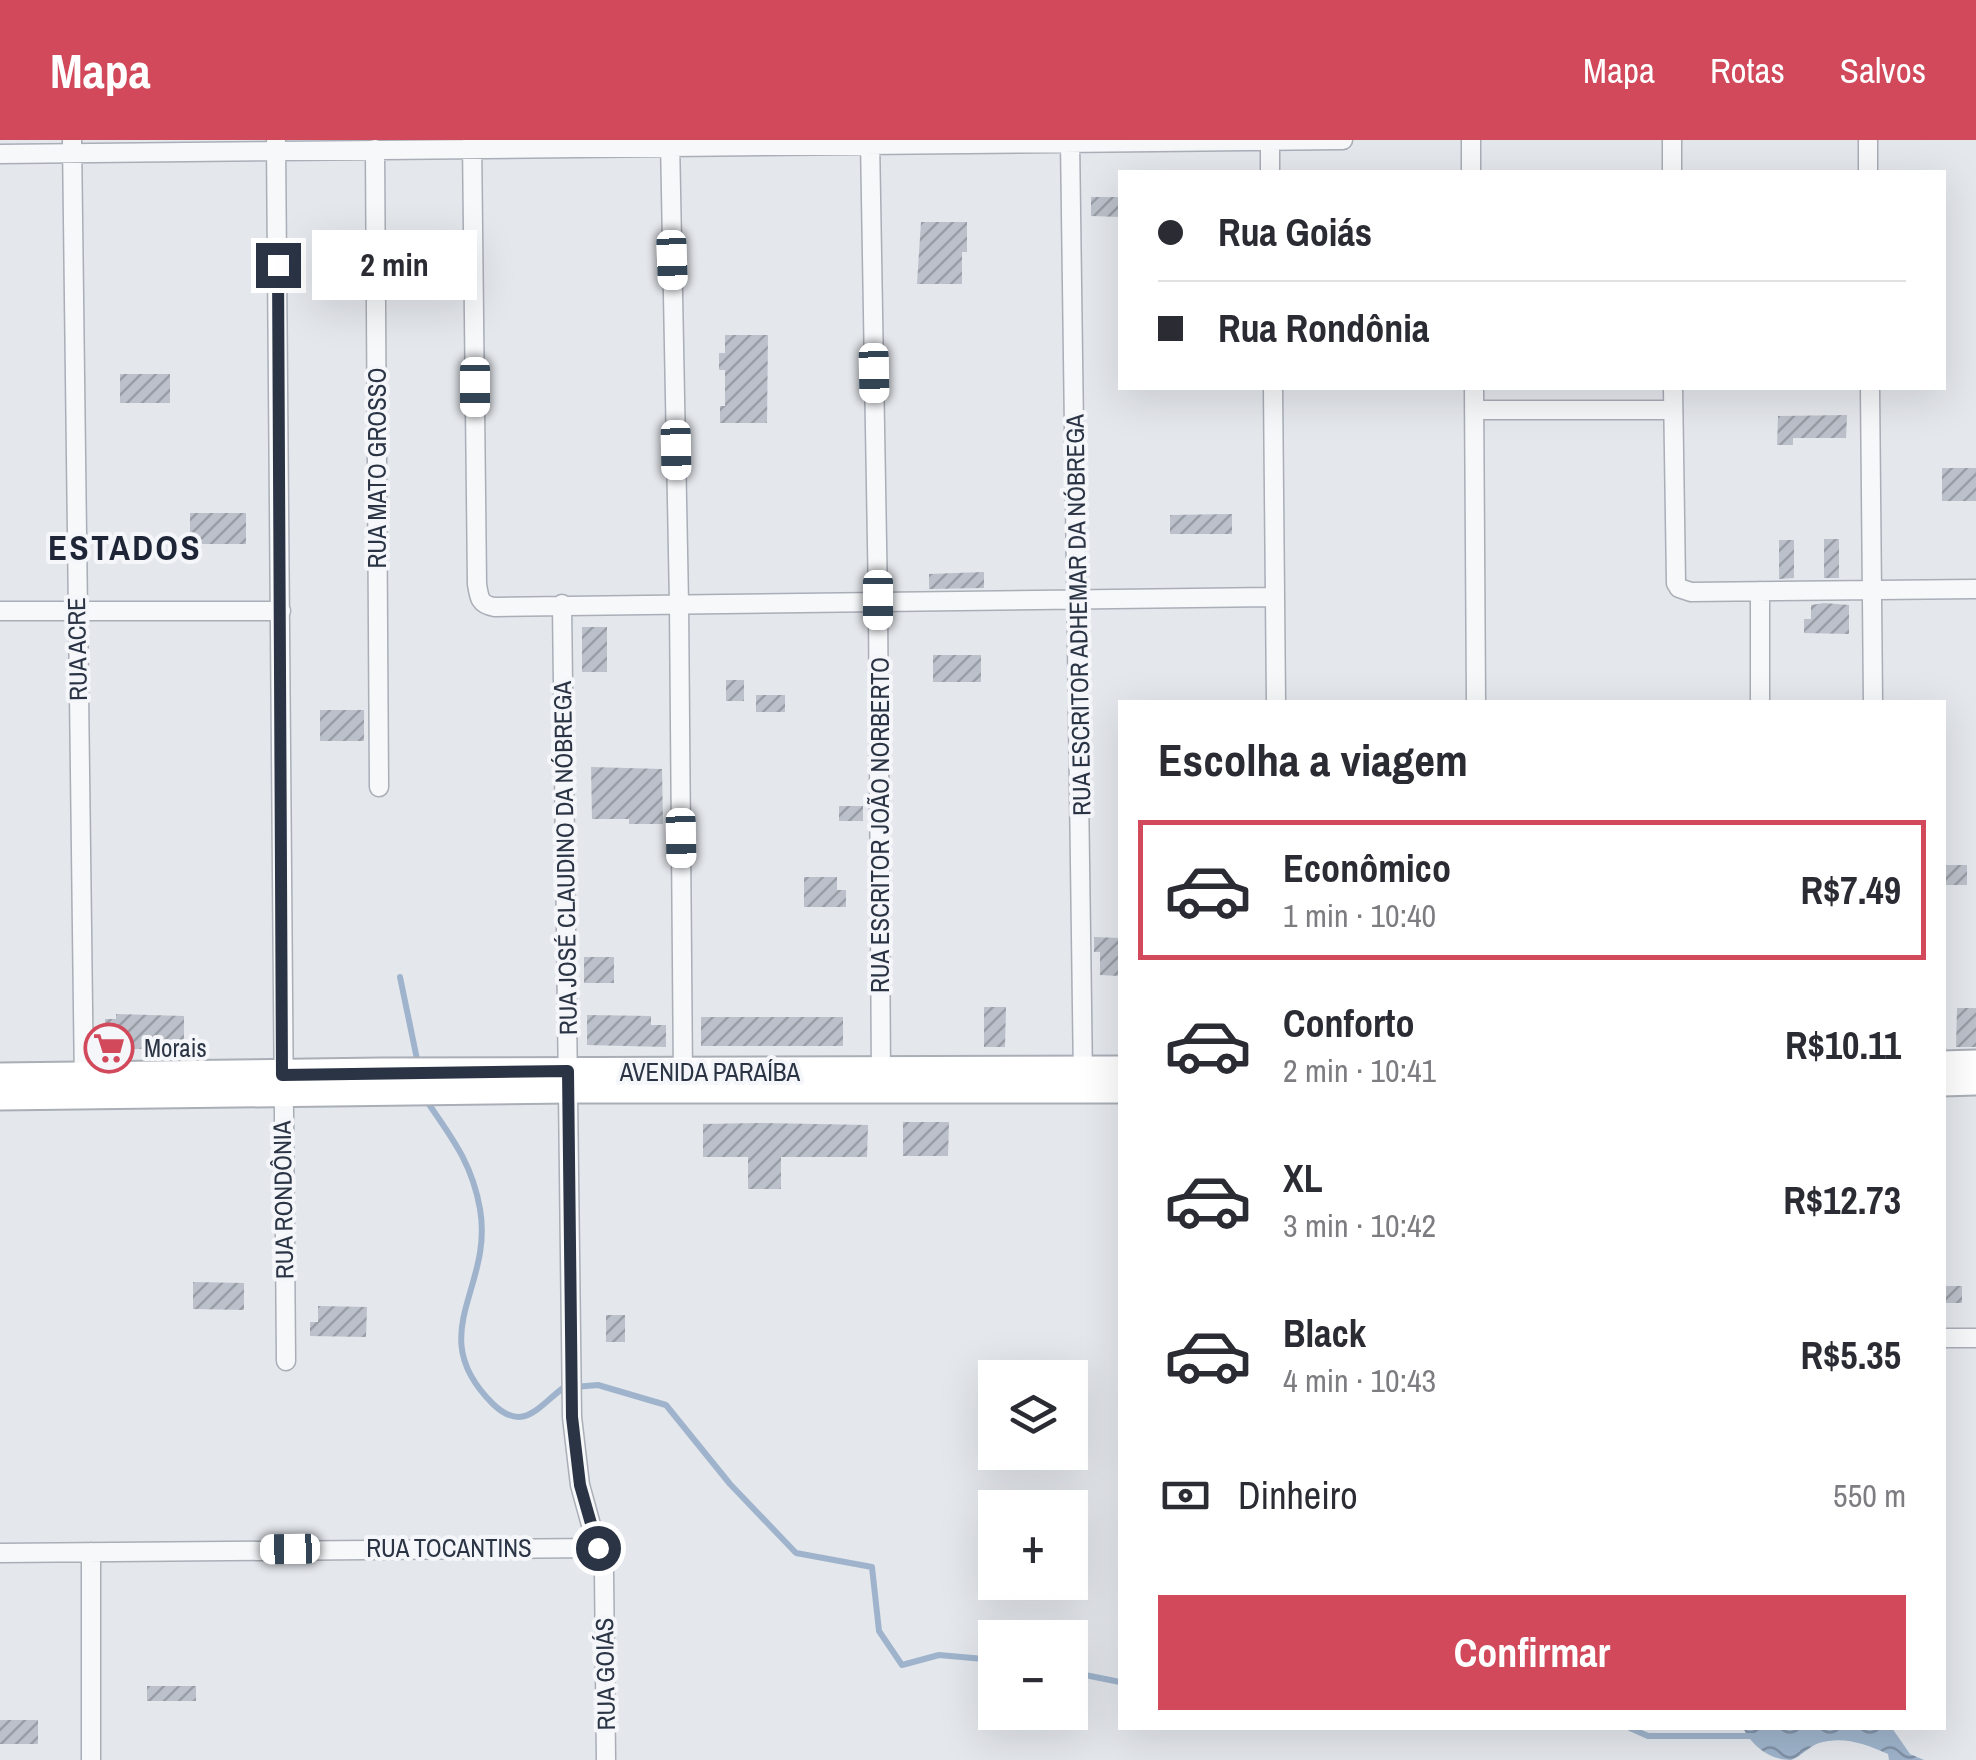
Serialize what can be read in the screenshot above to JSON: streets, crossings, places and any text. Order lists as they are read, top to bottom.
{
  "streets": {
    "street": [
      "RUA MATO GROSSO",
      "RUA ESCRITOR ADHEMAR DA NÓBREGA",
      "RUA ACRE",
      "RUA ESCRITOR JOÃO NORBERTO",
      "RUA JOSÉ CLAUDINO DA NÓBREGA",
      "AVENIDA PARAÍBA",
      "RUA RONDÔNIA",
      "RUA TOCANTINS",
      "RUA GOIÁS"
    ]
  },
  "crossings": [
    ["RUA ESCRITOR ADHEMAR DA NÓBREGA", "AVENIDA PARAÍBA"],
    ["RUA ACRE", "AVENIDA PARAÍBA"],
    ["RUA ESCRITOR JOÃO NORBERTO", "AVENIDA PARAÍBA"],
    ["RUA JOSÉ CLAUDINO DA NÓBREGA", "AVENIDA PARAÍBA"],
    ["RUA JOSÉ CLAUDINO DA NÓBREGA", "RUA GOIÁS"],
    ["AVENIDA PARAÍBA", "RUA RONDÔNIA"],
    ["RUA TOCANTINS", "RUA GOIÁS"]
  ],
  "districts": ["ESTADOS"],
  "places": {
    "supermarket": ["Morais"]
  },
  "page": {
    "header": "Mapa",
    "nav": ["Mapa", "Rotas", "Salvos"],
    "banner": ["Rua Goiás", "Rua Rondônia"],
    "bubble": "2 min",
    "heading": "Escolha a viagem",
    "list": [
      {
        "name": "Econômico",
        "note": "1 min · 10:40",
        "value": "R$7.49"
      },
      {
        "name": "Conforto",
        "note": "2 min · 10:41",
        "value": "R$10.11"
      },
      {
        "name": "XL",
        "note": "3 min · 10:42",
        "value": "R$12.73"
      },
      {
        "name": "Black",
        "note": "4 min · 10:43",
        "value": "R$5.35"
      }
    ],
    "map_buttons": ["+", "−"],
    "pay": ["Dinheiro", "550 m"],
    "buttons": "Confirmar"
  }
}
